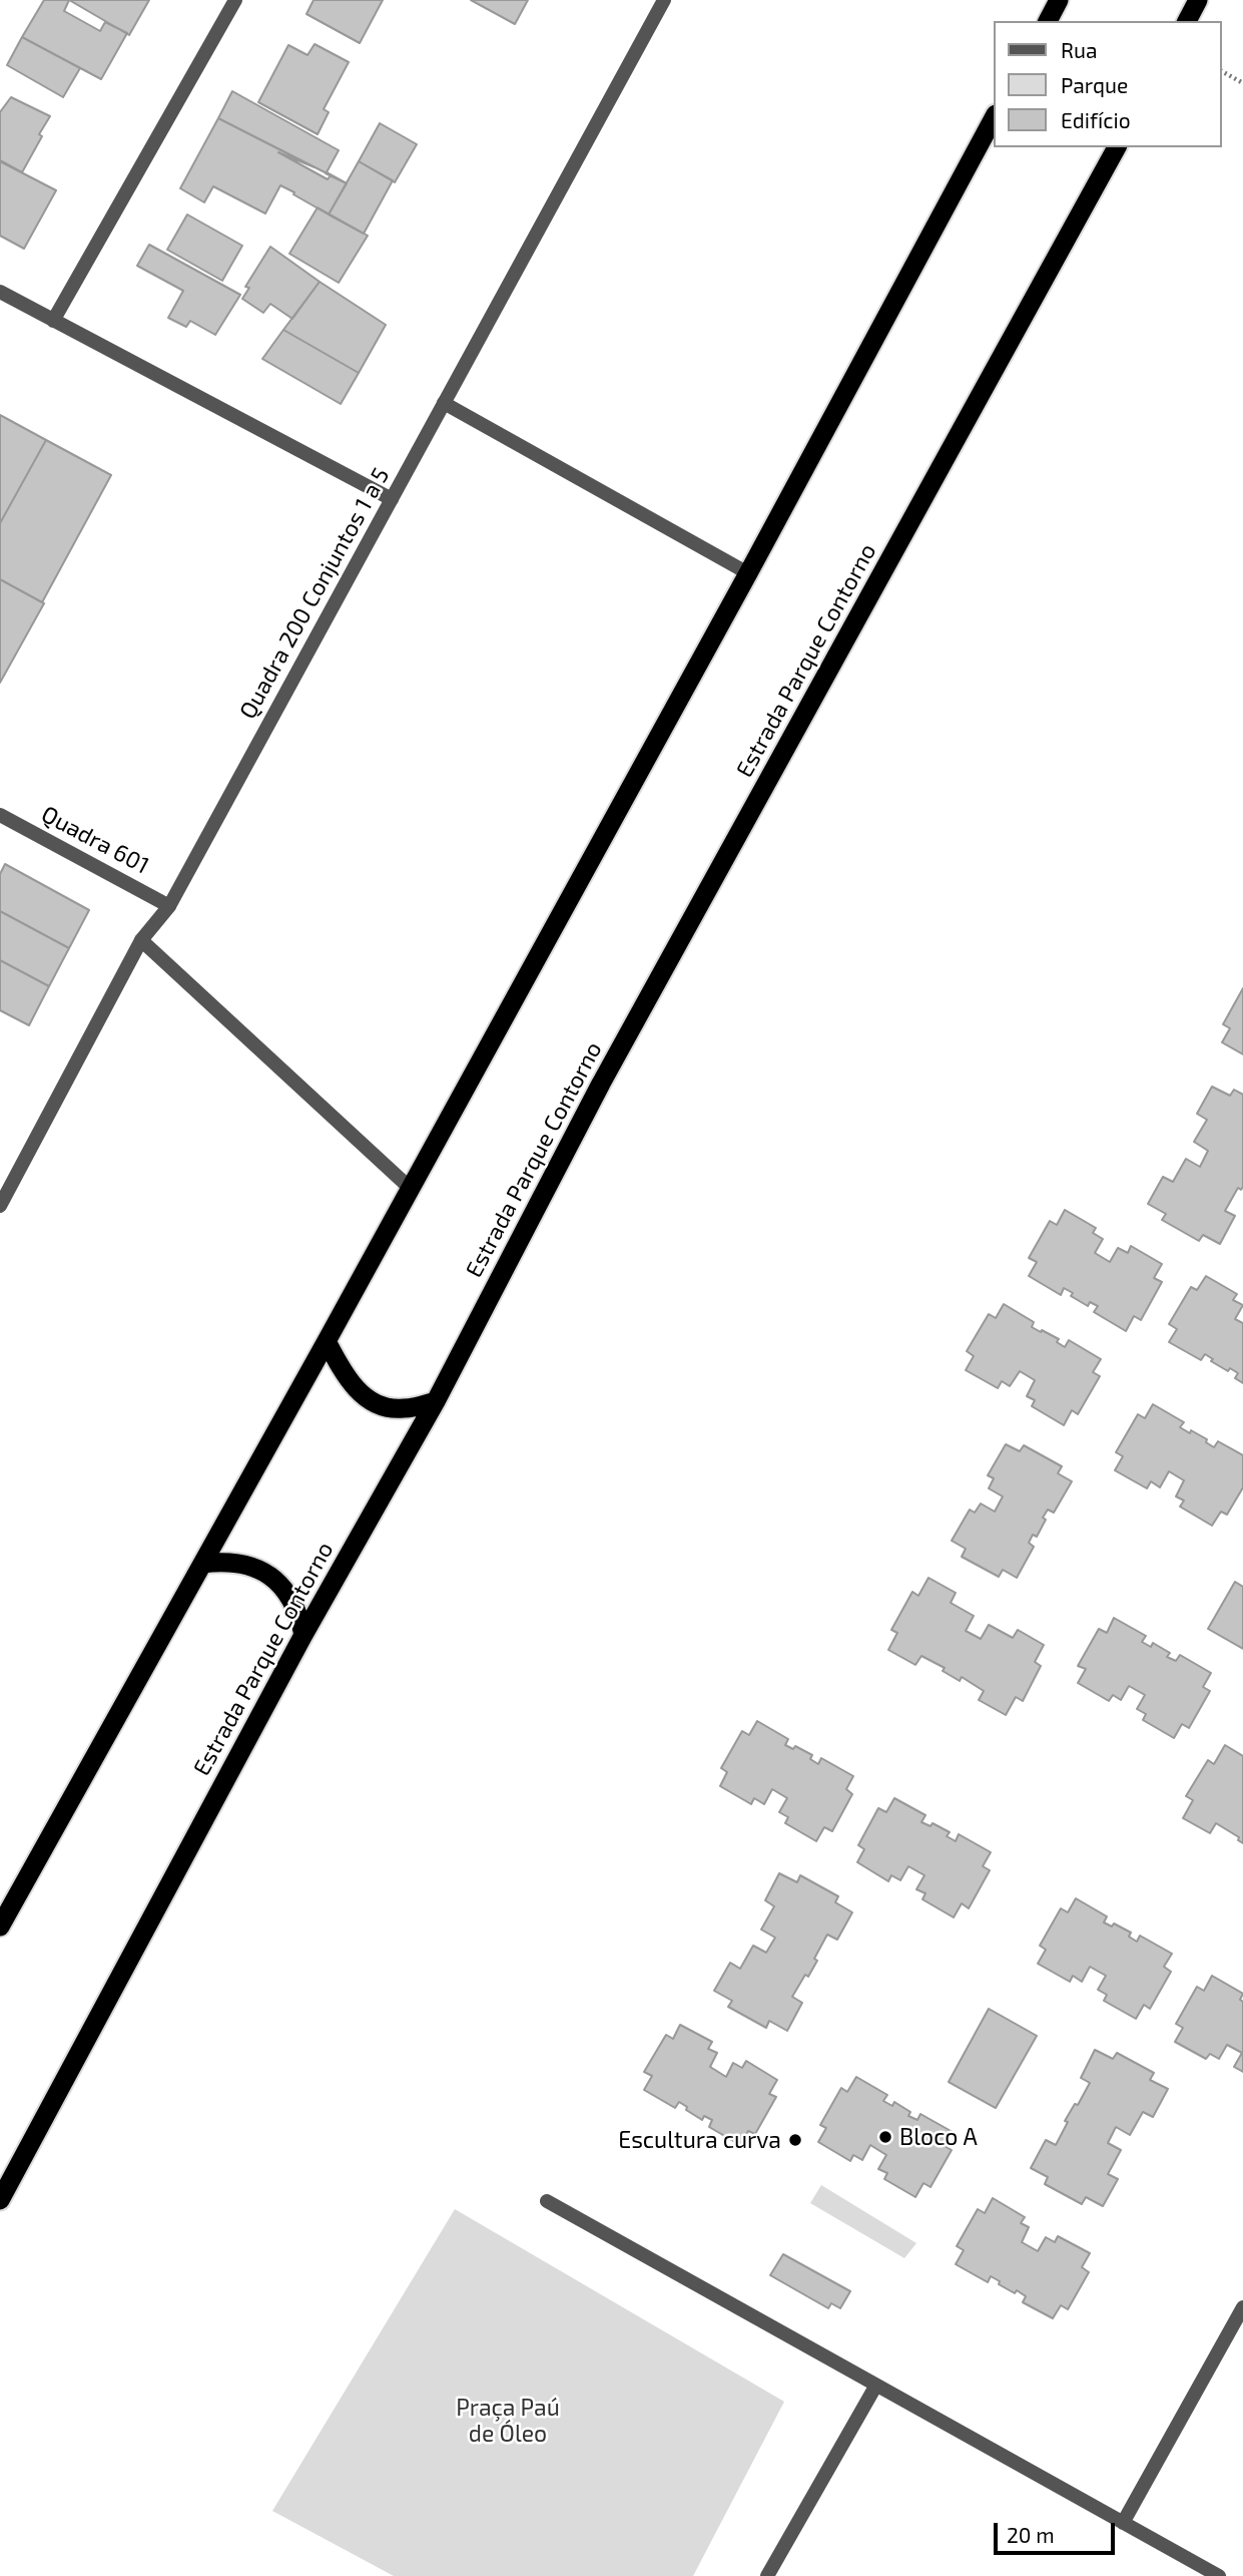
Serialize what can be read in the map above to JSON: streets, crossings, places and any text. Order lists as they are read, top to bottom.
{
  "streets": {
    "highway": ["Estrada Parque Contorno"],
    "street": ["Quadra 200 Conjuntos 1 a 5", "Quadra 601"]
  },
  "crossings": [
    ["Quadra 200 Conjuntos 1 a 5", "Quadra 601"]
  ],
  "parks": ["Praça Paú de Óleo"],
  "places": ["Bloco A", "Escultura curva"],
  "legend": ["Rua", "Parque", "Edifício"],
  "scale_bar": "20 m"
}
